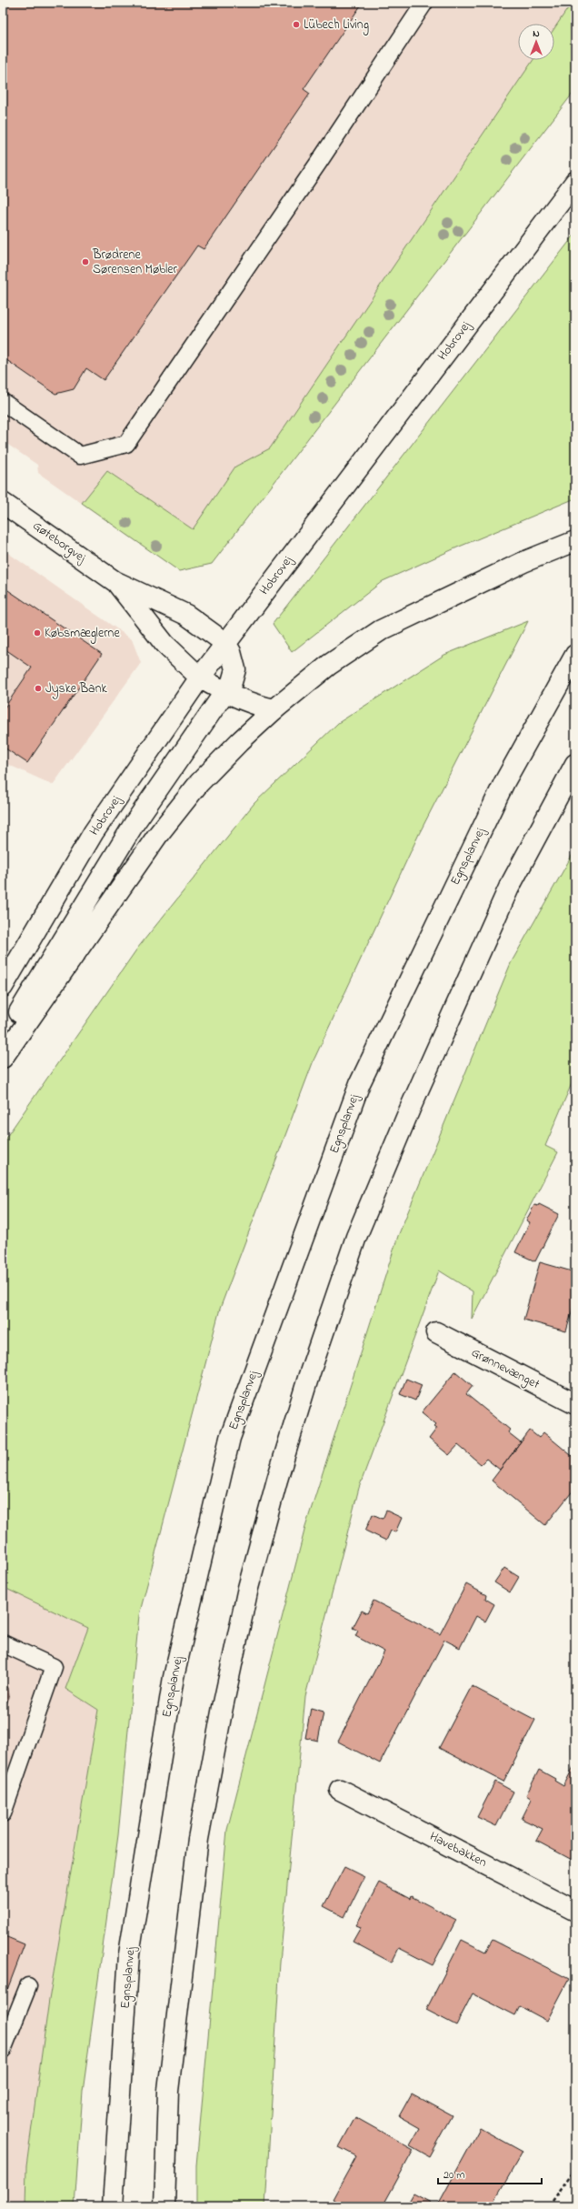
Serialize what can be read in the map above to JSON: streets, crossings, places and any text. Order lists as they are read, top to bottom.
{
  "streets": {
    "main road": [
      "Hobrovej",
      "Gøteborgvej",
      "Egnsplanvej",
      "Grønnevænget",
      "Havebakken"
    ]
  },
  "crossings": [
    ["Hobrovej", "Gøteborgvej"]
  ],
  "places": [
    "Lübech Living",
    "Brødrene Sørensen Møbler",
    "Købsmæglerne",
    "Jyske Bank"
  ],
  "scale_bar": "20 m",
  "north": "top"
}
